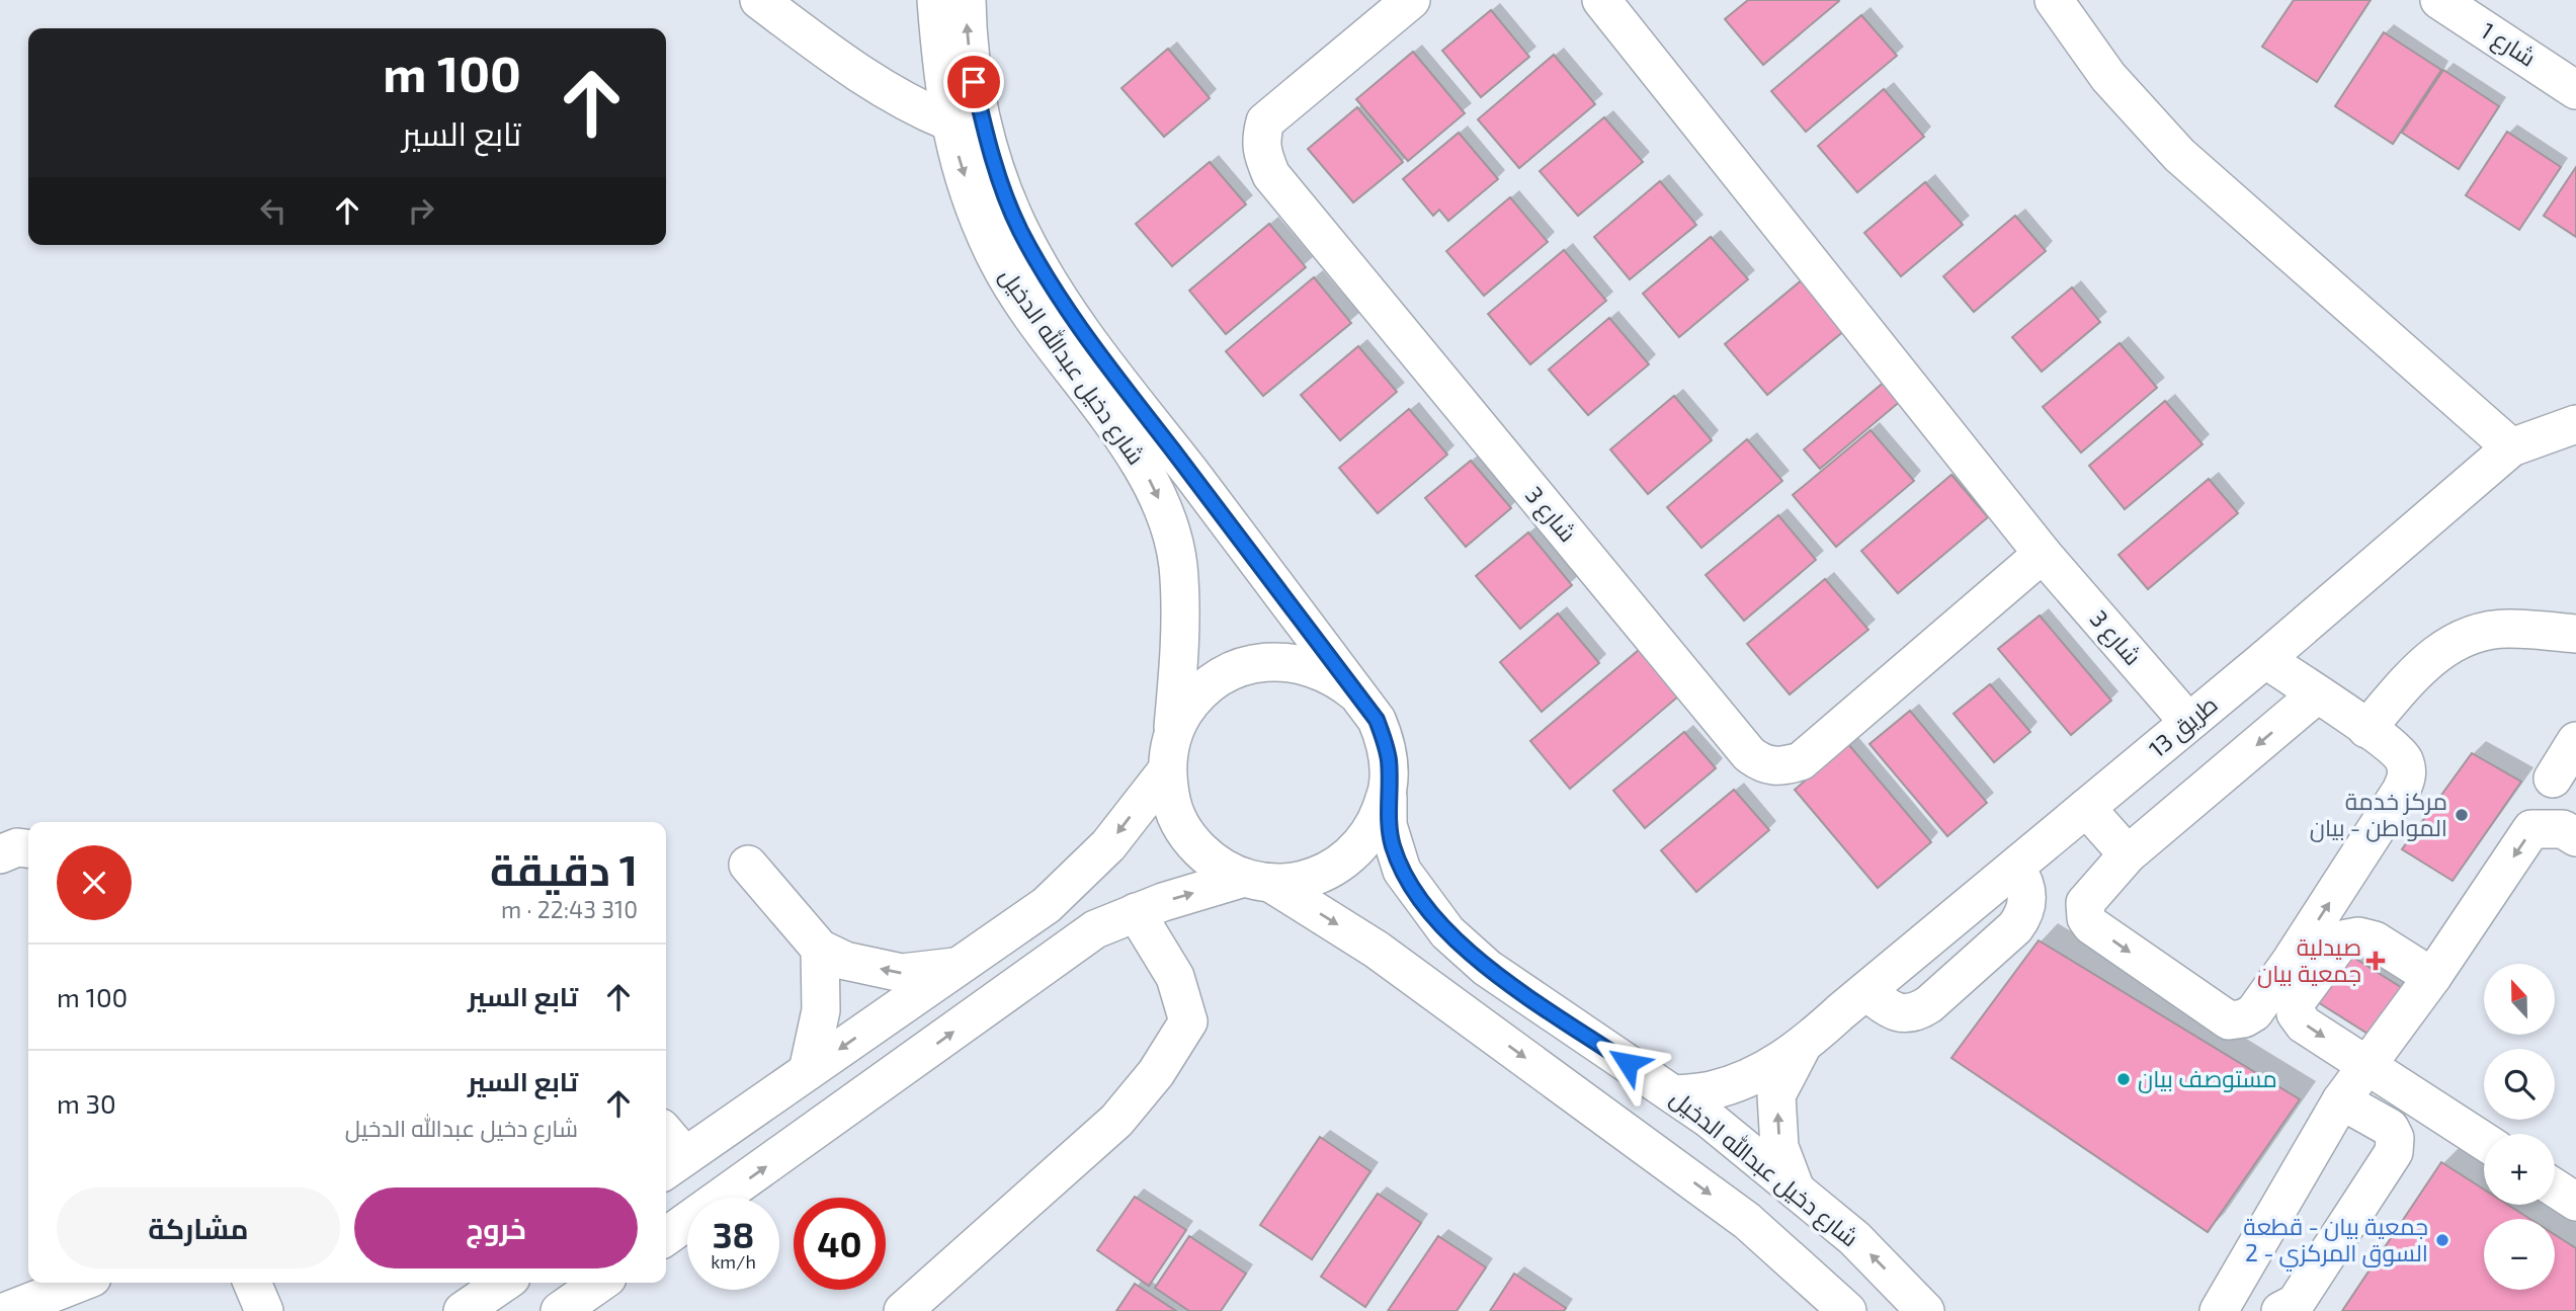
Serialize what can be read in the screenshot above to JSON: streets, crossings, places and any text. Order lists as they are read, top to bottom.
{
  "streets": {
    "street": [
      "شارع 1",
      "شارع دخيل عبدالله الدخيل",
      "شارع 3",
      "طريق 13"
    ]
  },
  "crossings": [
    ["شارع دخيل عبدالله الدخيل", "طريق 13"],
    ["شارع 3", "طريق 13"]
  ],
  "places": {
    "other": ["مركز خدمة المواطن - بيان", "مستوصف بيان", "جمعية بيان - قطعة 2 - السوق المركزي"],
    "health": ["صيدلية جمعية بيان"]
  },
  "north": "top",
  "page": {
    "turn": ["100 m", "تابع السير"],
    "heading": ["1 دقيقة", "310 m · 22:43"],
    "list": [
      {
        "name": "تابع السير",
        "value": "100 m"
      },
      {
        "name": "تابع السير",
        "note": "شارع دخيل عبدالله الدخيل",
        "value": "30 m"
      }
    ],
    "map_buttons": ["+", "−"],
    "buttons": ["خروج", "مشاركة"],
    "speed": "38 km/h",
    "limit": "40"
  }
}
